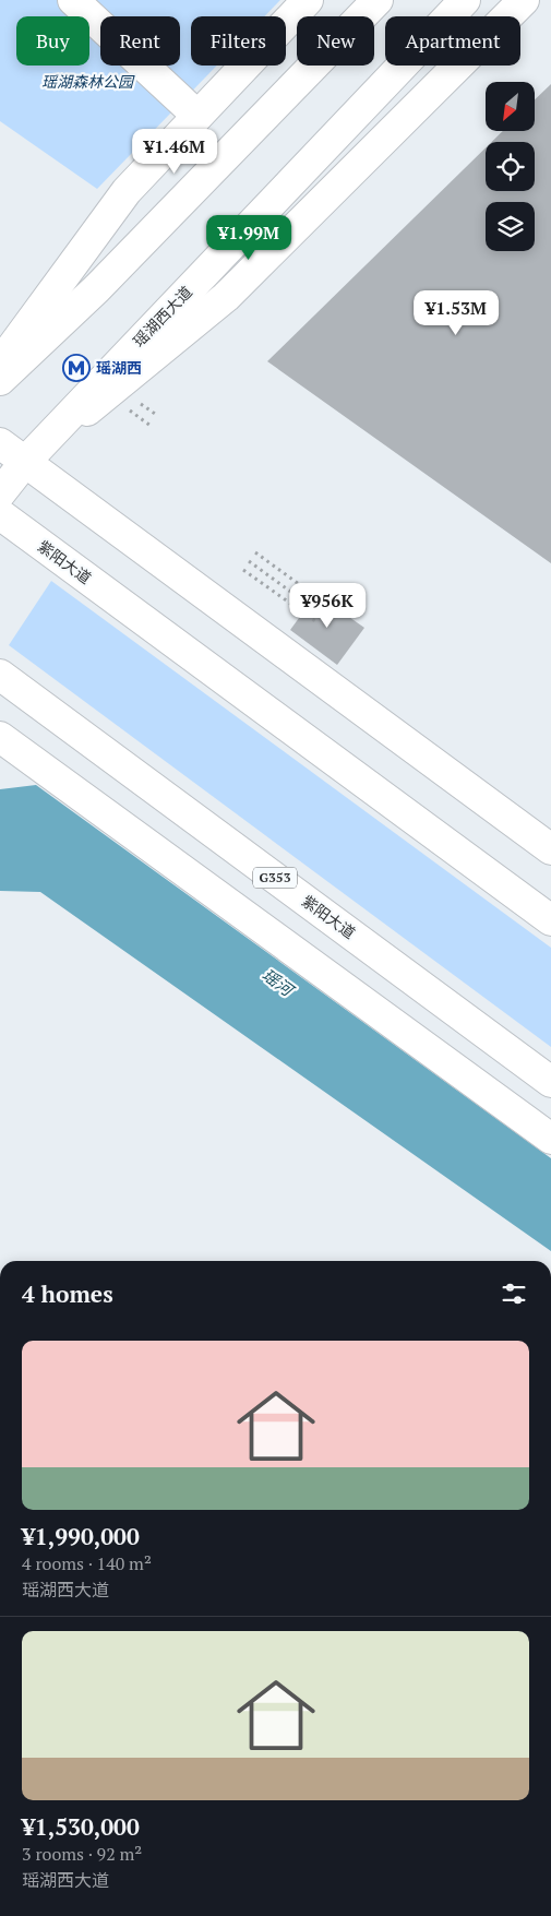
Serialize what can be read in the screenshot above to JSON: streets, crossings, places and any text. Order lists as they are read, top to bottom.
{
  "streets": {
    "main road": ["瑶湖西大道", "紫阳大道", "G353"]
  },
  "water": ["瑶河"],
  "parks": ["瑶湖森林公园"],
  "places": {
    "metro station": ["瑶湖西"]
  },
  "north": "bottom left",
  "page": {
    "chip": [
      "Buy",
      "Rent",
      "Filters",
      "New",
      "Apartment"
    ],
    "price": [
      "¥1.46M",
      "¥1.99M",
      "¥1.53M",
      "¥956K"
    ],
    "heading": "4 homes",
    "list": [
      {
        "name": "¥1,990,000",
        "note": "4 rooms · 140 m² · 瑶湖西大道"
      },
      {
        "name": "¥1,530,000",
        "note": "3 rooms · 92 m² · 瑶湖西大道"
      }
    ]
  }
}
